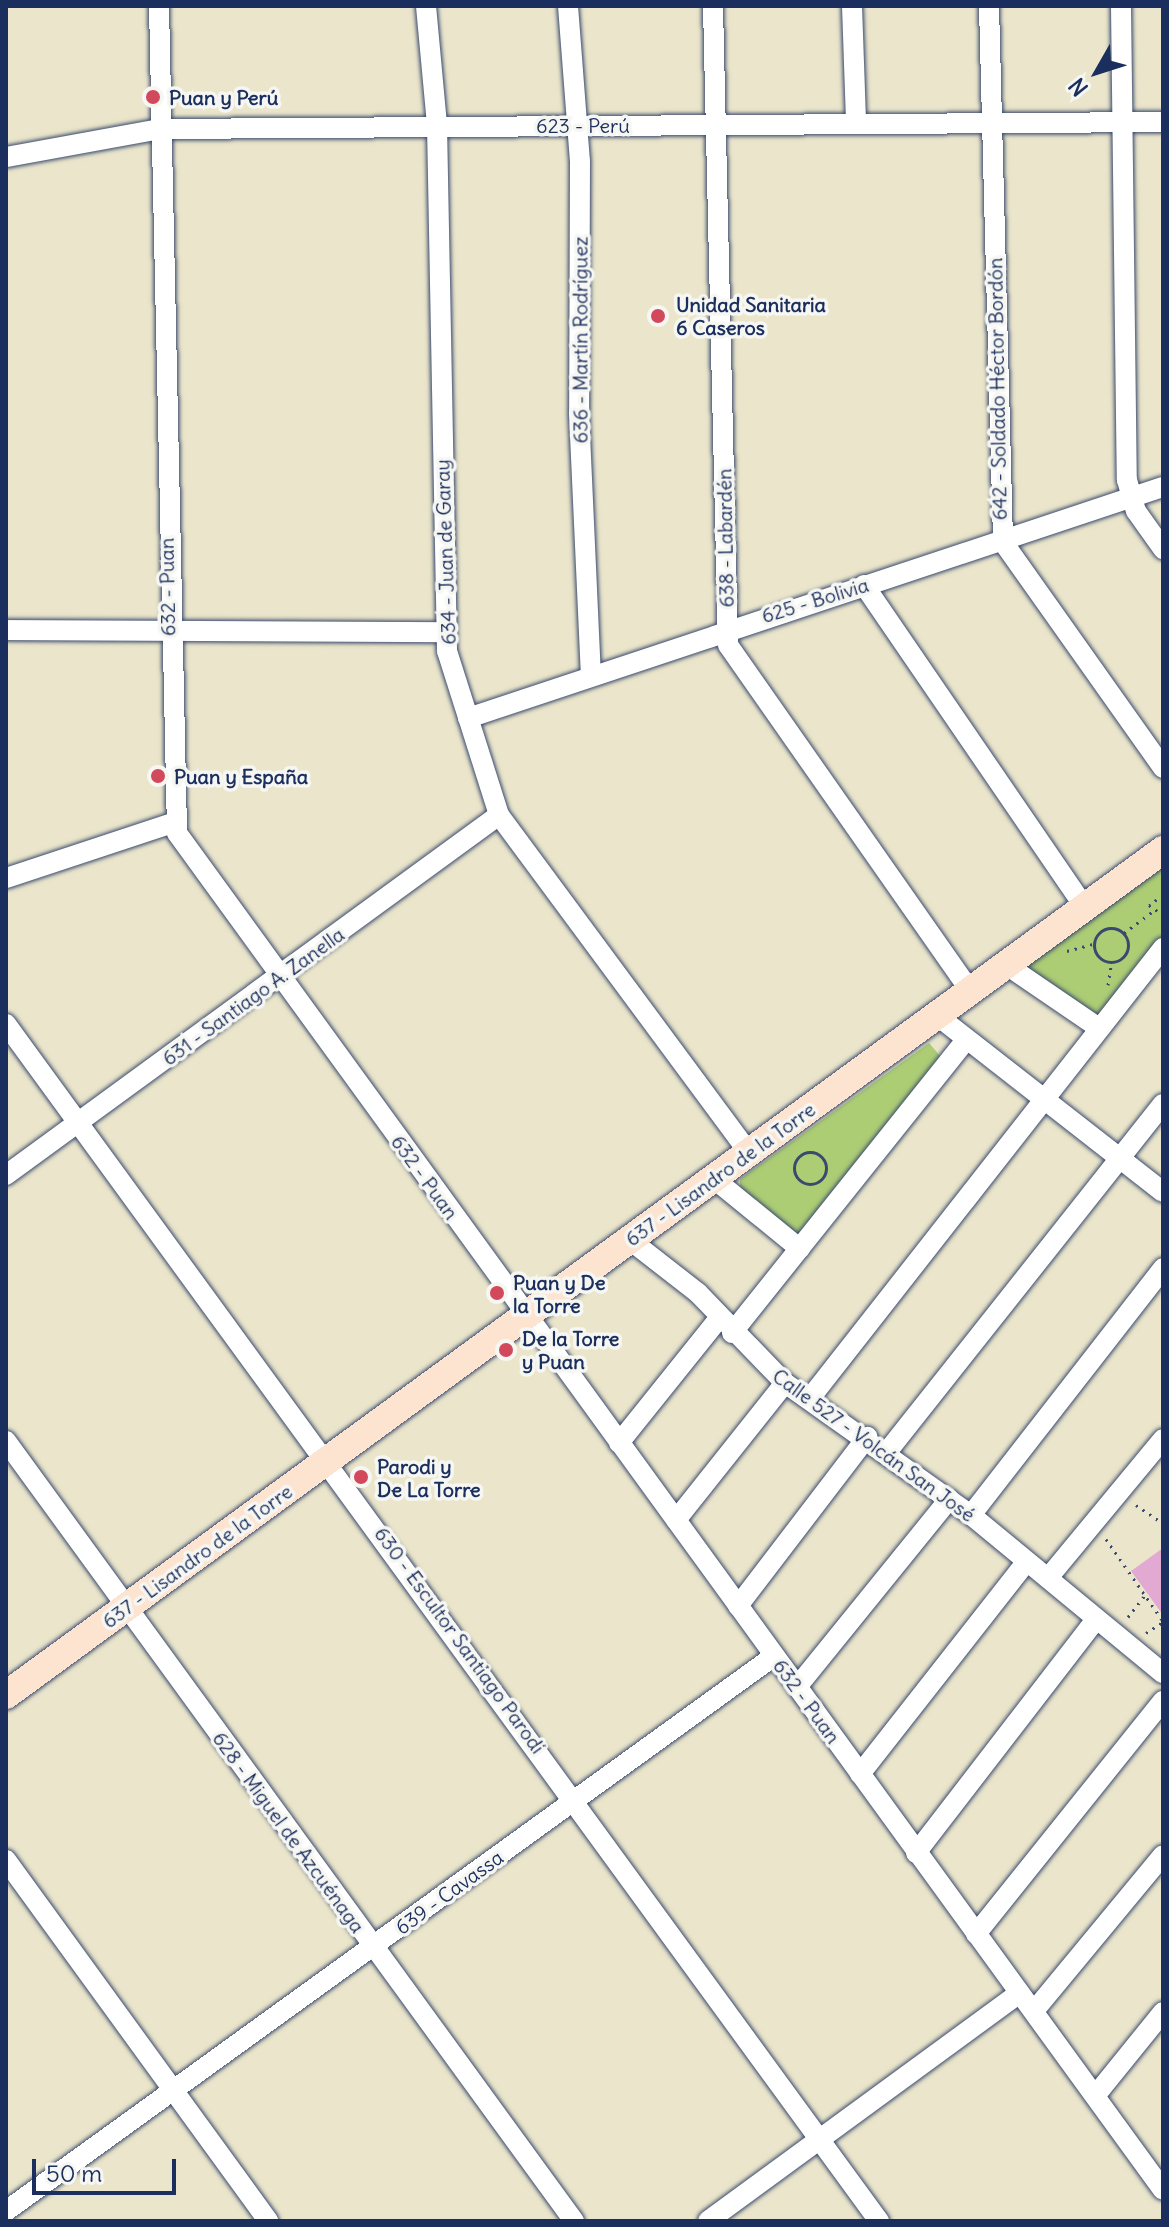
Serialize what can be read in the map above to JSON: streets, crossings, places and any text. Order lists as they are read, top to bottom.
{
  "streets": {
    "street": [
      "623 - Perú",
      "636 - Martín Rodríguez",
      "642 - Soldado Héctor Bordón",
      "638 - Labardén",
      "634 - Juan de Garay",
      "632 - Puan",
      "625 - Bolivia",
      "631 - Santiago A. Zanella",
      "637 - Lisandro de la Torre",
      "Calle 527 - Volcán San José",
      "630 - Escultor Santiago Parodi",
      "628 - Miguel de Azcuénaga",
      "639 - Cavassa"
    ]
  },
  "crossings": [
    ["623 - Perú", "636 - Martín Rodríguez"],
    ["623 - Perú", "642 - Soldado Héctor Bordón"],
    ["623 - Perú", "638 - Labardén"],
    ["623 - Perú", "634 - Juan de Garay"],
    ["623 - Perú", "632 - Puan"],
    ["636 - Martín Rodríguez", "625 - Bolivia"],
    ["642 - Soldado Héctor Bordón", "625 - Bolivia"],
    ["638 - Labardén", "625 - Bolivia"],
    ["638 - Labardén", "637 - Lisandro de la Torre"],
    ["634 - Juan de Garay", "625 - Bolivia"],
    ["634 - Juan de Garay", "631 - Santiago A. Zanella"],
    ["634 - Juan de Garay", "637 - Lisandro de la Torre"],
    ["632 - Puan", "631 - Santiago A. Zanella"],
    ["632 - Puan", "637 - Lisandro de la Torre"],
    ["632 - Puan", "639 - Cavassa"],
    ["631 - Santiago A. Zanella", "630 - Escultor Santiago Parodi"],
    ["637 - Lisandro de la Torre", "Calle 527 - Volcán San José"],
    ["637 - Lisandro de la Torre", "630 - Escultor Santiago Parodi"],
    ["637 - Lisandro de la Torre", "628 - Miguel de Azcuénaga"],
    ["630 - Escultor Santiago Parodi", "639 - Cavassa"],
    ["628 - Miguel de Azcuénaga", "639 - Cavassa"]
  ],
  "places": [
    "Puan y Perú",
    "Unidad Sanitaria 6 Caseros",
    "Puan y España",
    "Puan y De la Torre",
    "De la Torre y Puan",
    "Parodi y De La Torre"
  ],
  "scale_bar": "50 m",
  "north": "bottom left"
}
